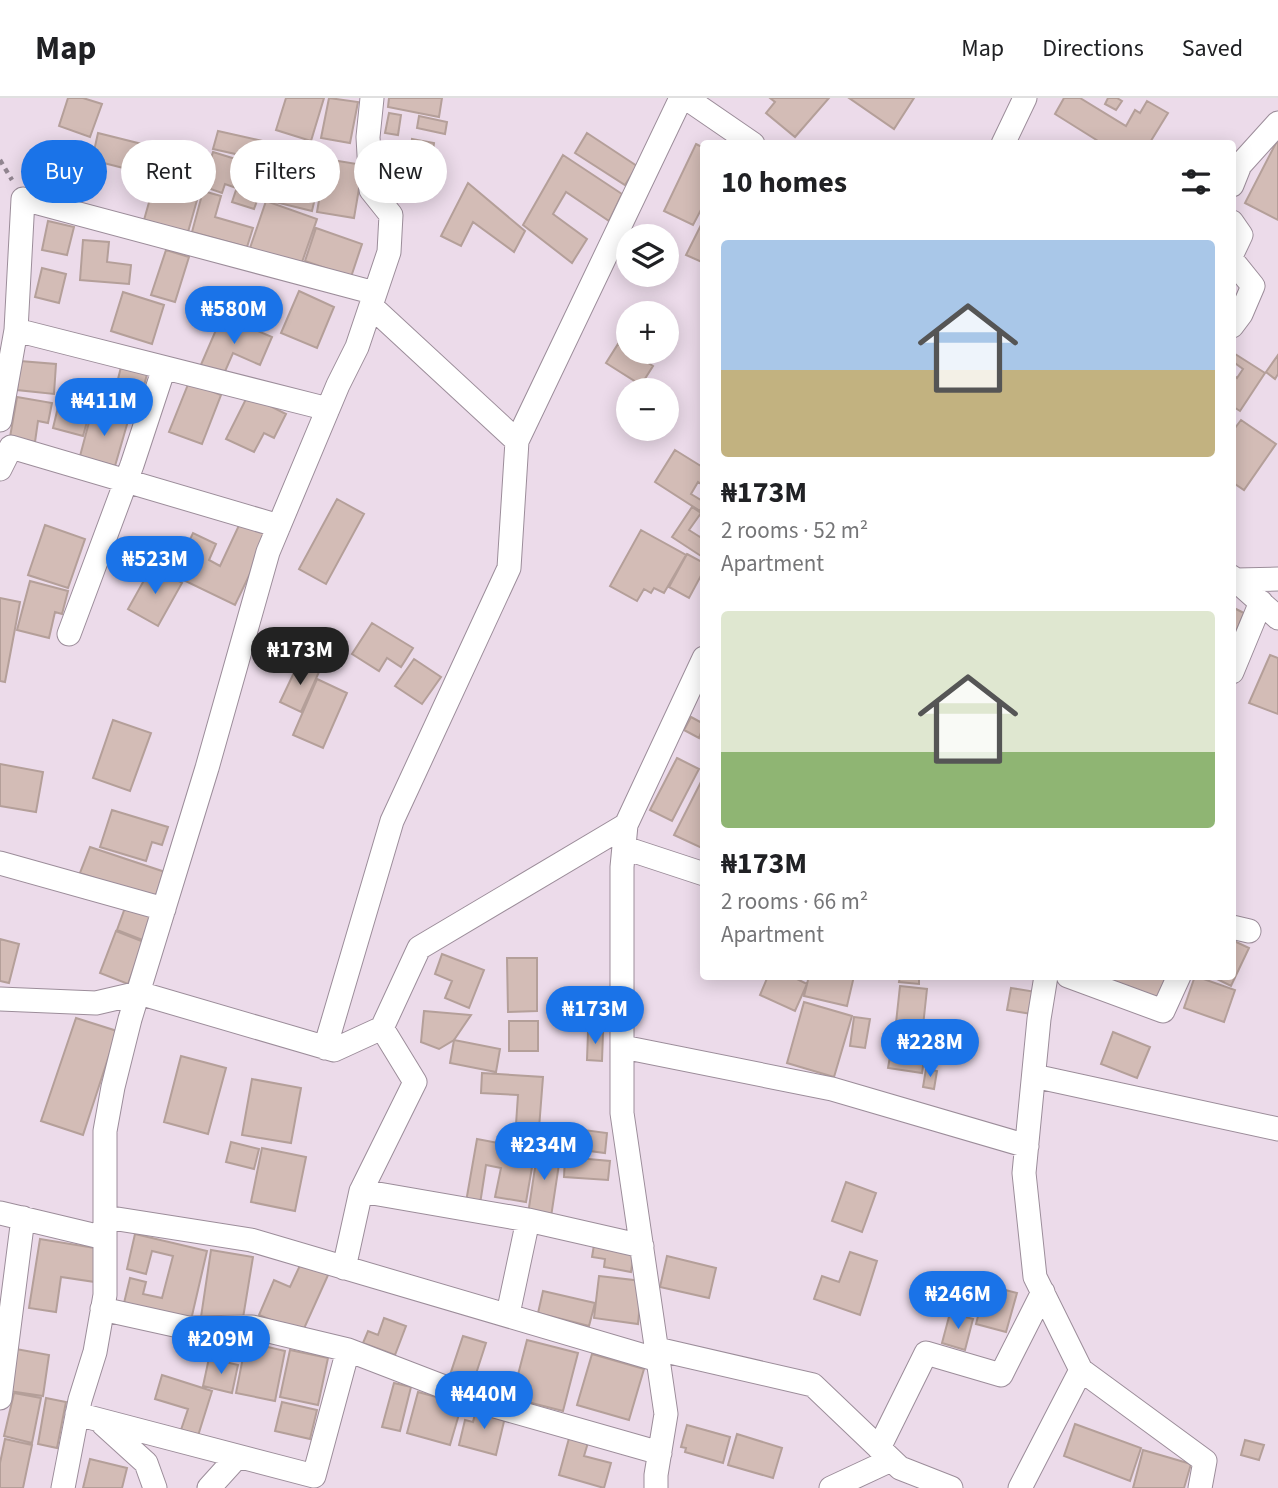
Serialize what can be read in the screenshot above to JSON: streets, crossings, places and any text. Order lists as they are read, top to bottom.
{
  "page": {
    "header": "Map",
    "nav": ["Map", "Directions", "Saved"],
    "chip": [
      "Buy",
      "Rent",
      "Filters",
      "New"
    ],
    "heading": "10 homes",
    "map_buttons": ["+", "−"],
    "list": [
      {
        "name": "₦173M",
        "note": "2 rooms · 52 m² · Apartment"
      },
      {
        "name": "₦173M",
        "note": "2 rooms · 66 m² · Apartment"
      }
    ],
    "price": [
      "₦580M",
      "₦411M",
      "₦523M",
      "₦173M",
      "₦173M",
      "₦228M",
      "₦234M",
      "₦246M",
      "₦209M",
      "₦440M"
    ]
  }
}
